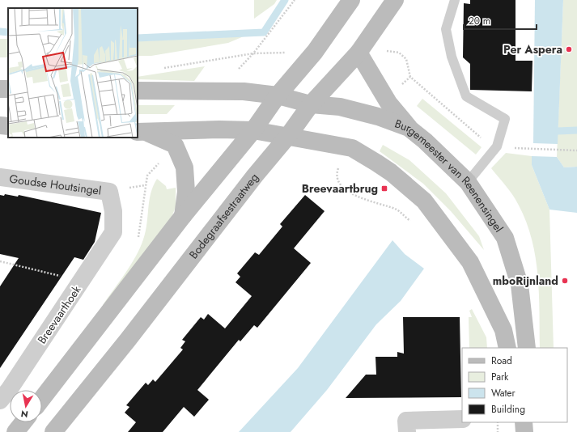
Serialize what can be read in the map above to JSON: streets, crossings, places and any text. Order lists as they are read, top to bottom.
{
  "streets": {
    "main road": ["Burgemeester van Reenensingel", "Bodegraafsestraatweg"],
    "street": ["Goudse Houtsingel", "Breevaarthoek"]
  },
  "crossings": [
    ["Burgemeester van Reenensingel", "Bodegraafsestraatweg"],
    ["Goudse Houtsingel", "Breevaarthoek"]
  ],
  "places": {
    "other": ["Per Aspera", "mboRijnland"],
    "transit": ["Breevaartbrug"]
  },
  "legend": [
    "Road",
    "Park",
    "Water",
    "Building"
  ],
  "scale_bar": "20 m",
  "north": "bottom"
}
